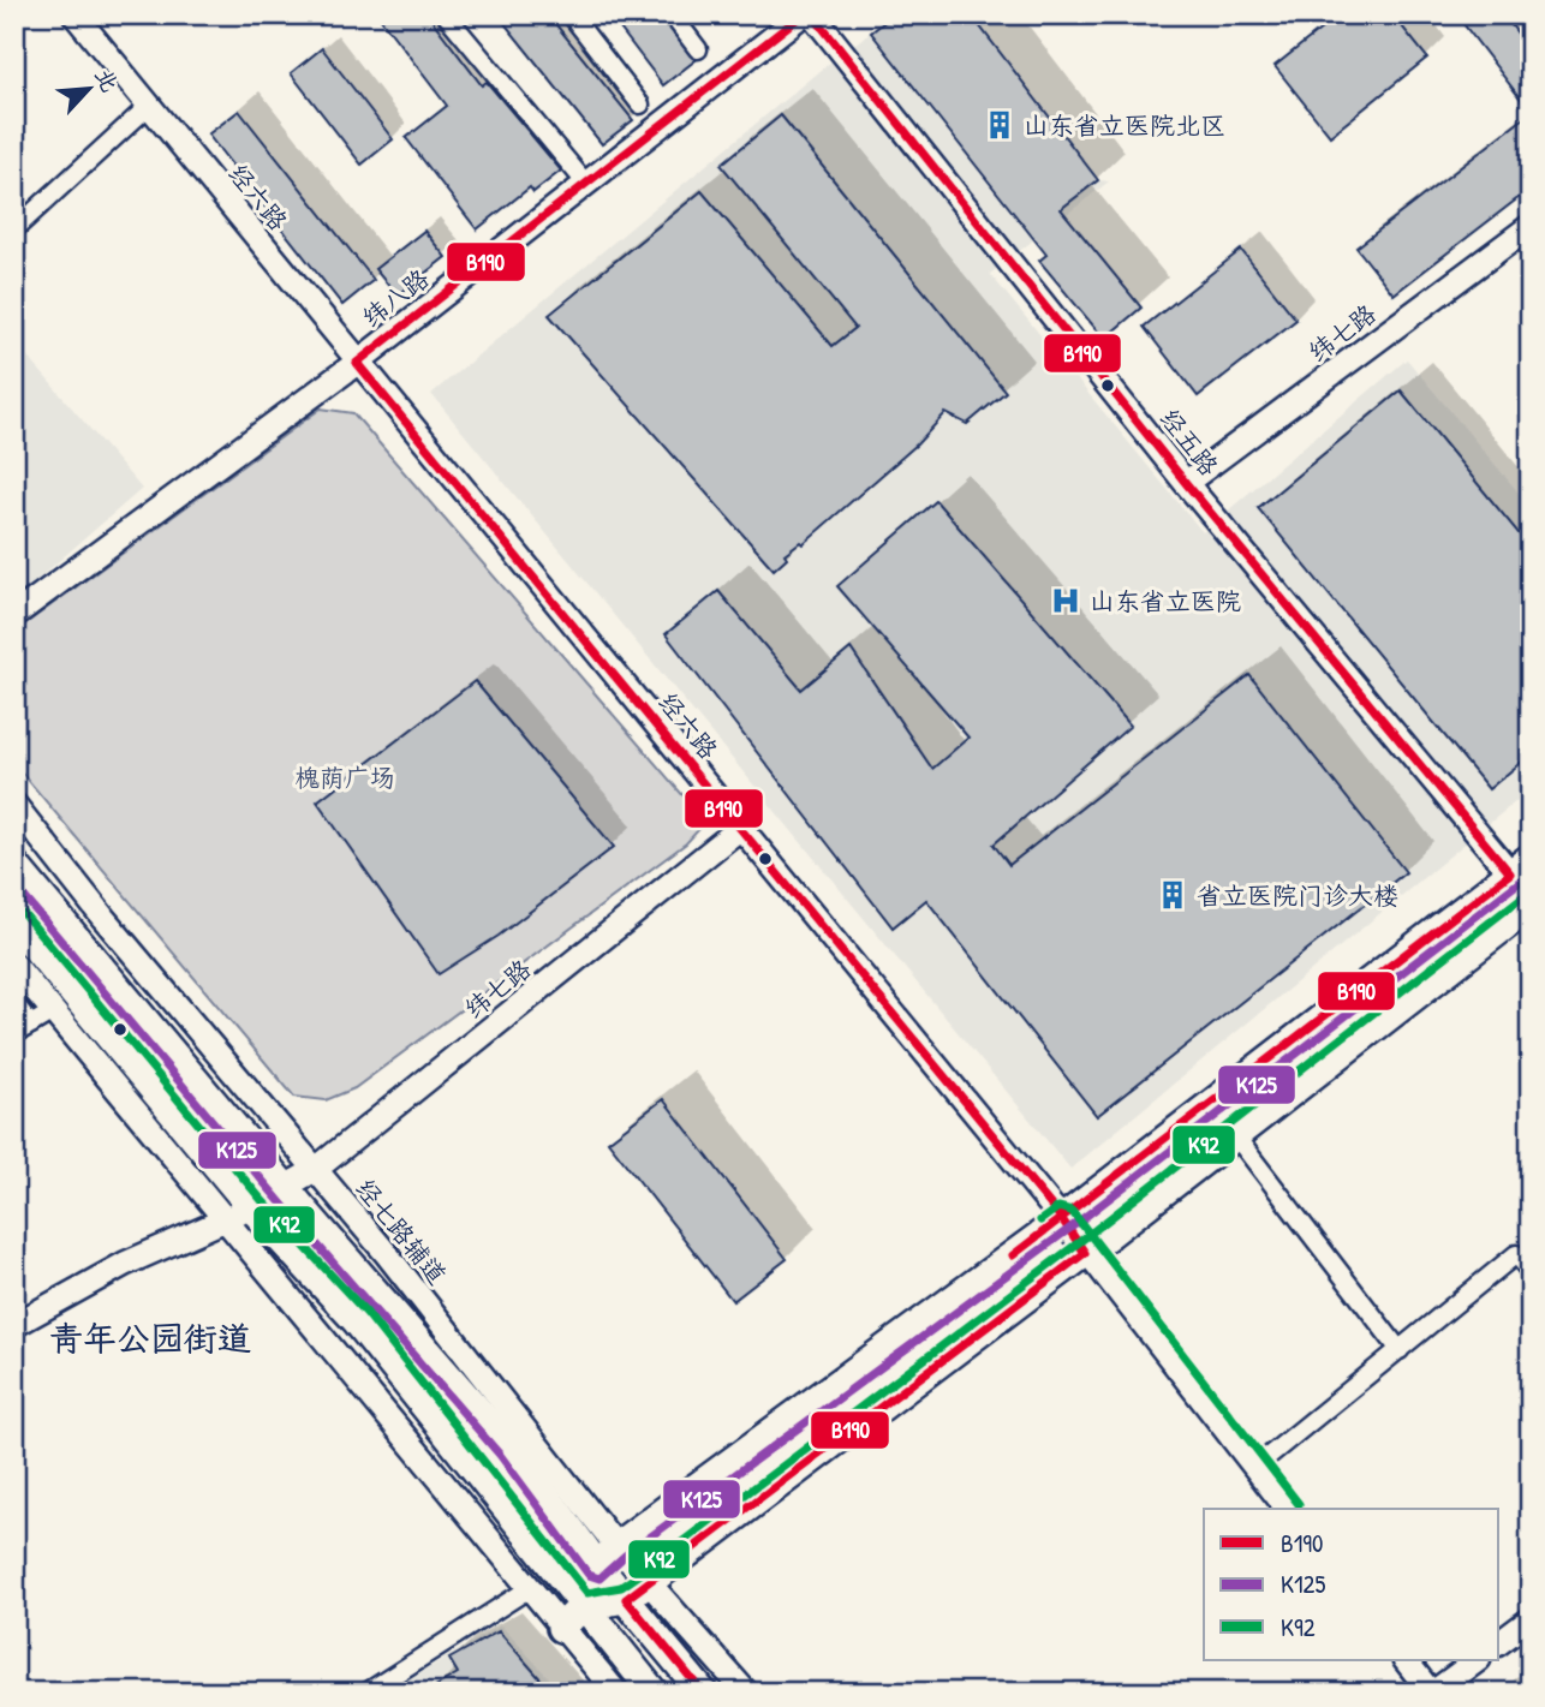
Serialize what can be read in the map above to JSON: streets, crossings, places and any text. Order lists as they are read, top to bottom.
{
  "streets": {
    "street": [
      "经六路",
      "纬八路",
      "纬七路",
      "经五路",
      "经七路辅道"
    ]
  },
  "crossings": [
    ["经六路", "纬八路"],
    ["经六路", "纬七路"],
    ["纬七路", "经五路"],
    ["纬七路", "经七路辅道"]
  ],
  "districts": ["青年公园街道"],
  "parks": ["槐荫广场"],
  "places": {
    "building": ["山东省立医院北区", "省立医院门诊大楼"],
    "hospital": ["山东省立医院"]
  },
  "lines": ["transit line B190", "transit line K125", "transit line K92"],
  "legend": ["B190", "K125", "K92"],
  "north": "top right"
}
